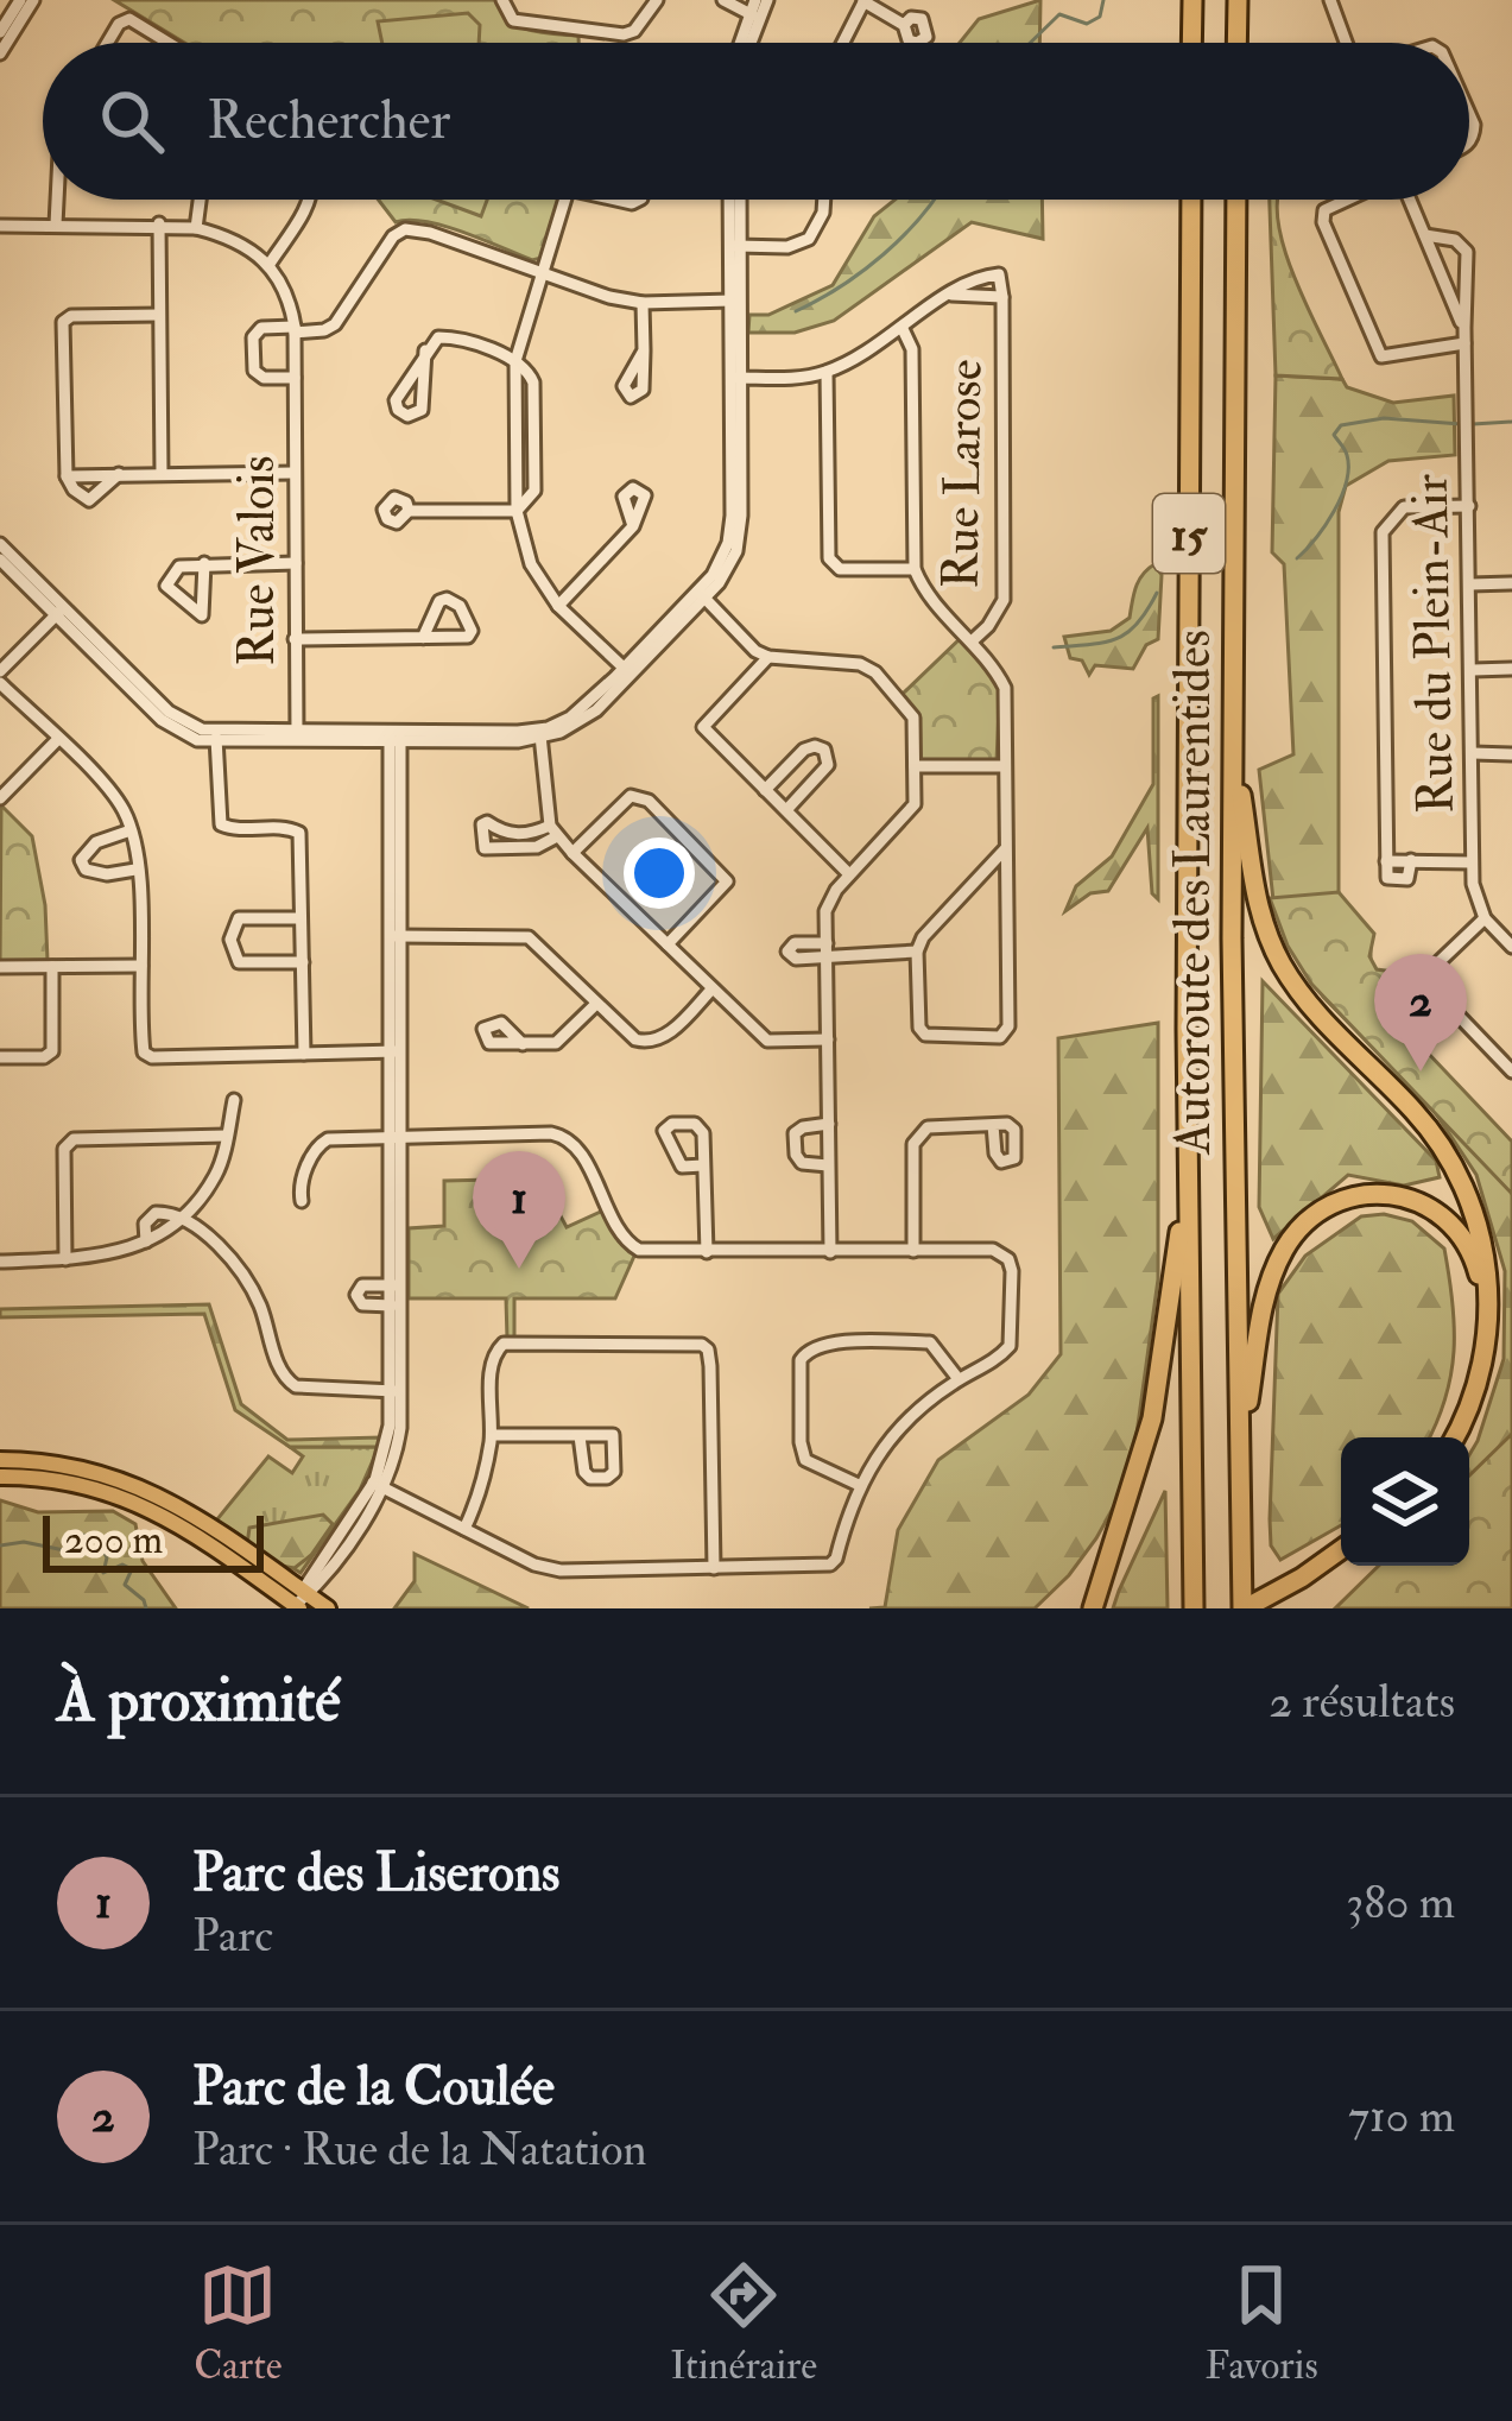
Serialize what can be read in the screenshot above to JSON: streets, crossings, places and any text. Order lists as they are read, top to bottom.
{
  "streets": {
    "highway": ["15", "Autoroute des Laurentides"],
    "street": ["Rue Larose", "Rue Valois", "Rue du Plein-Air"]
  },
  "scale_bar": "200 m",
  "page": {
    "search": "Rechercher",
    "pins": ["2", "1"],
    "scale": "200 m",
    "heading": ["À proximité", "2 résultats"],
    "list": [
      {
        "mark": "1",
        "name": "Parc des Liserons",
        "note": "Parc",
        "value": "380 m"
      },
      {
        "mark": "2",
        "name": "Parc de la Coulée",
        "note": "Parc · Rue de la Natation",
        "value": "710 m"
      }
    ],
    "nav": ["Carte", "Itinéraire", "Favoris"]
  }
}
